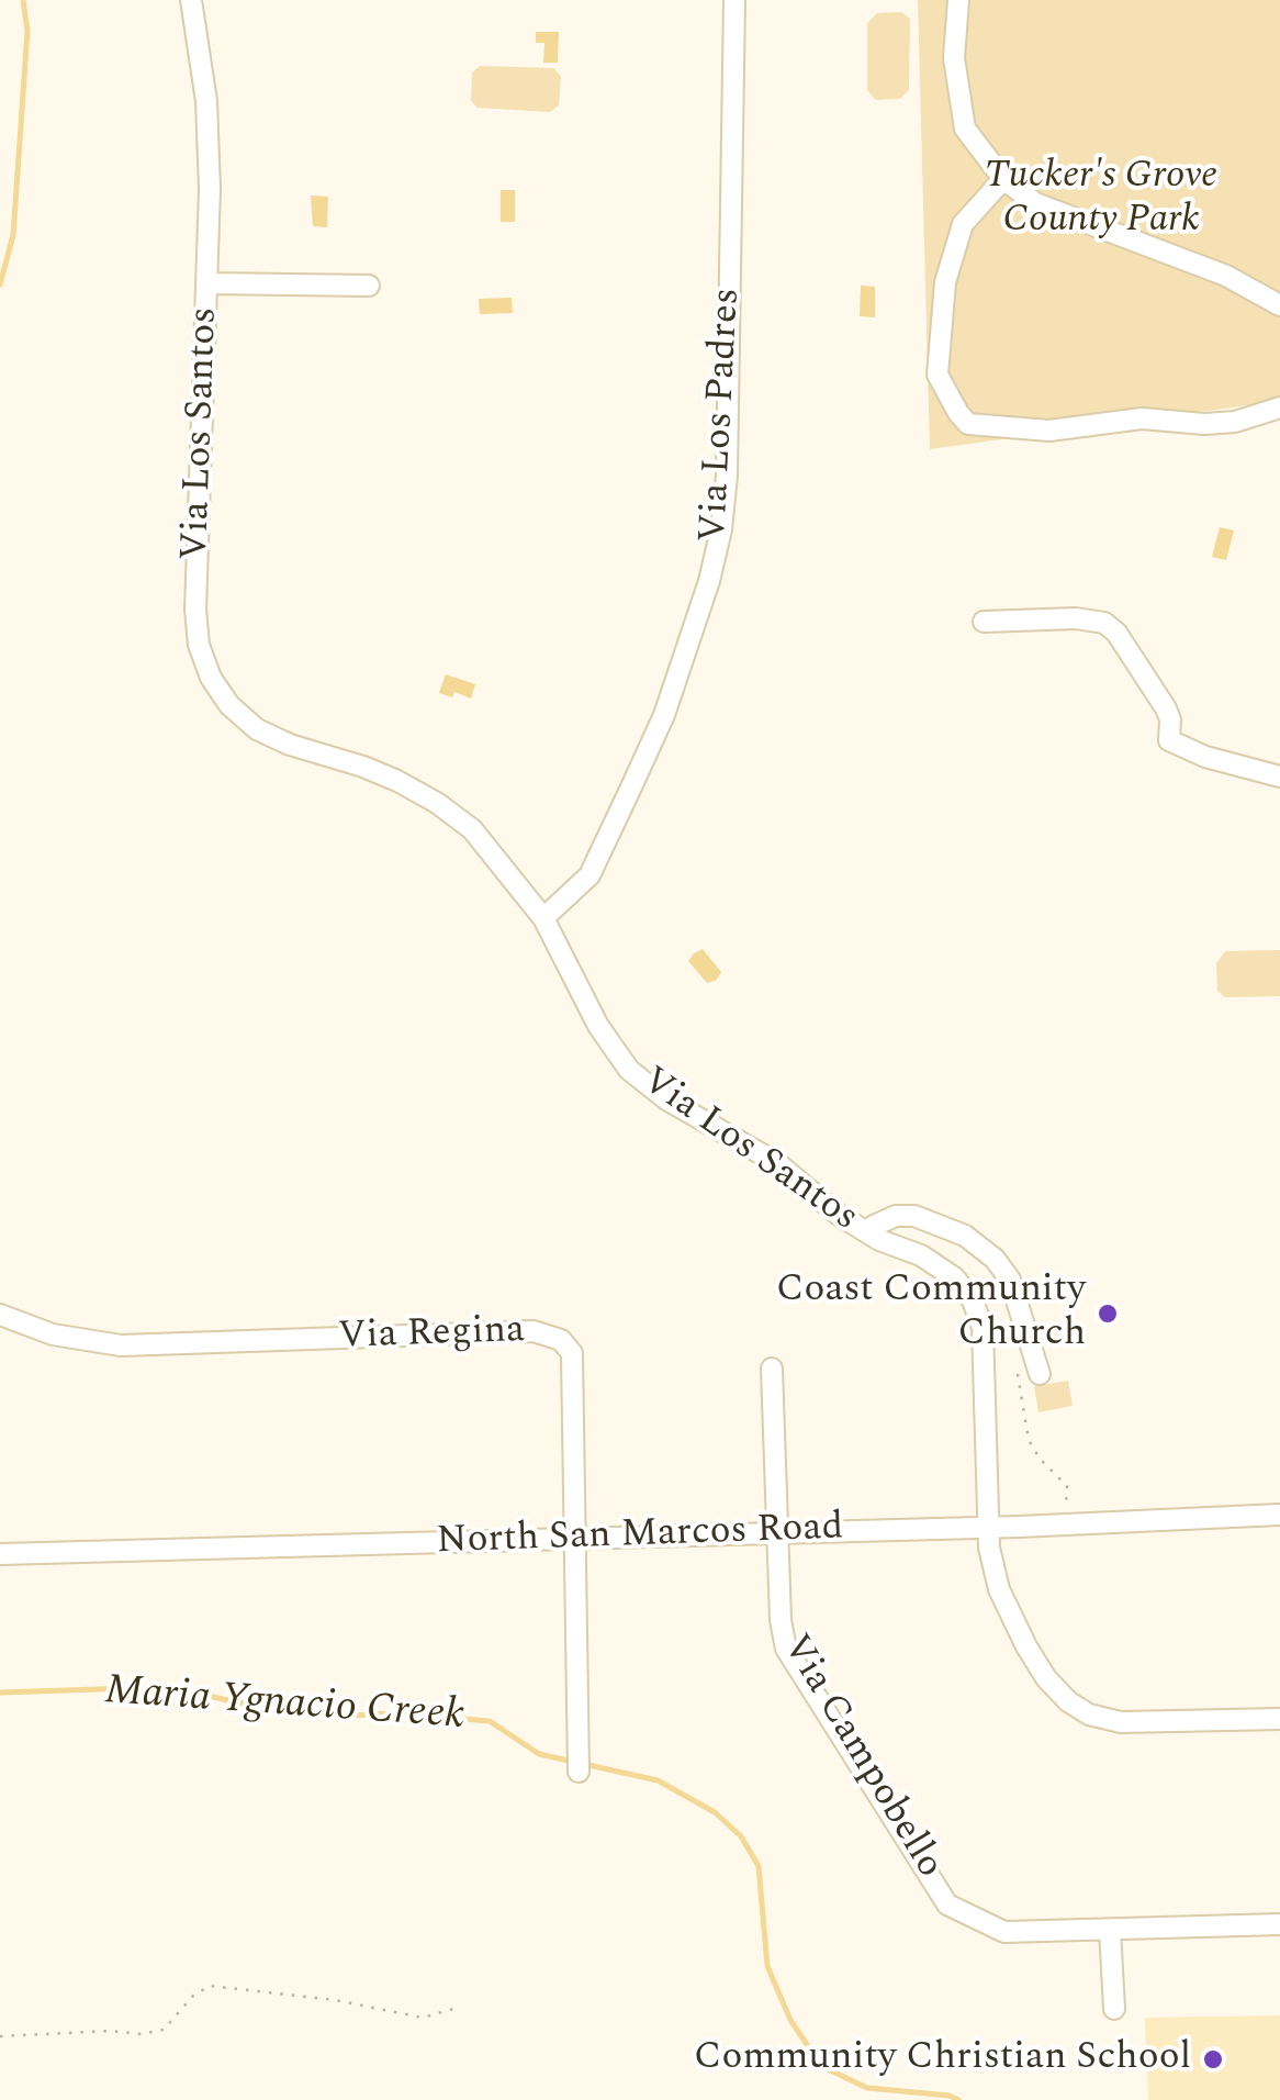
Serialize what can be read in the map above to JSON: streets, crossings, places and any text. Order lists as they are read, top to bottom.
{
  "streets": {
    "street": [
      "Via Los Padres",
      "Via Los Santos",
      "Via Regina",
      "North San Marcos Road",
      "Via Campobello"
    ]
  },
  "crossings": [
    ["Via Los Padres", "Via Los Santos"],
    ["Via Los Santos", "North San Marcos Road"],
    ["Via Regina", "North San Marcos Road"],
    ["North San Marcos Road", "Via Campobello"]
  ],
  "water": ["Maria Ygnacio Creek"],
  "parks": ["Tucker's Grove County Park"],
  "places": ["Coast Community Church", "Community Christian School"]
}
